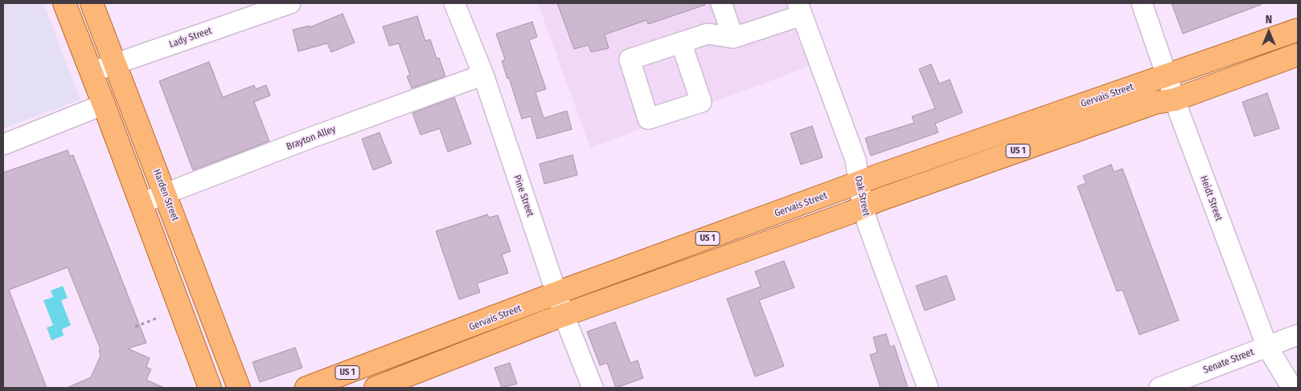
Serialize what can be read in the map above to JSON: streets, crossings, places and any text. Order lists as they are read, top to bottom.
{
  "streets": {
    "main road": ["Gervais Street", "US 1", "Harden Street"],
    "street": [
      "Lady Street",
      "Brayton Alley",
      "Pine Street",
      "Oak Street",
      "Heidt Street",
      "Senate Street"
    ]
  },
  "crossings": [
    ["Lady Street", "Harden Street"],
    ["Gervais Street", "Pine Street"],
    ["Gervais Street", "Oak Street"],
    ["Gervais Street", "Heidt Street"],
    ["Brayton Alley", "Harden Street"],
    ["Brayton Alley", "Pine Street"],
    ["Heidt Street", "Senate Street"]
  ],
  "north": "top"
}
